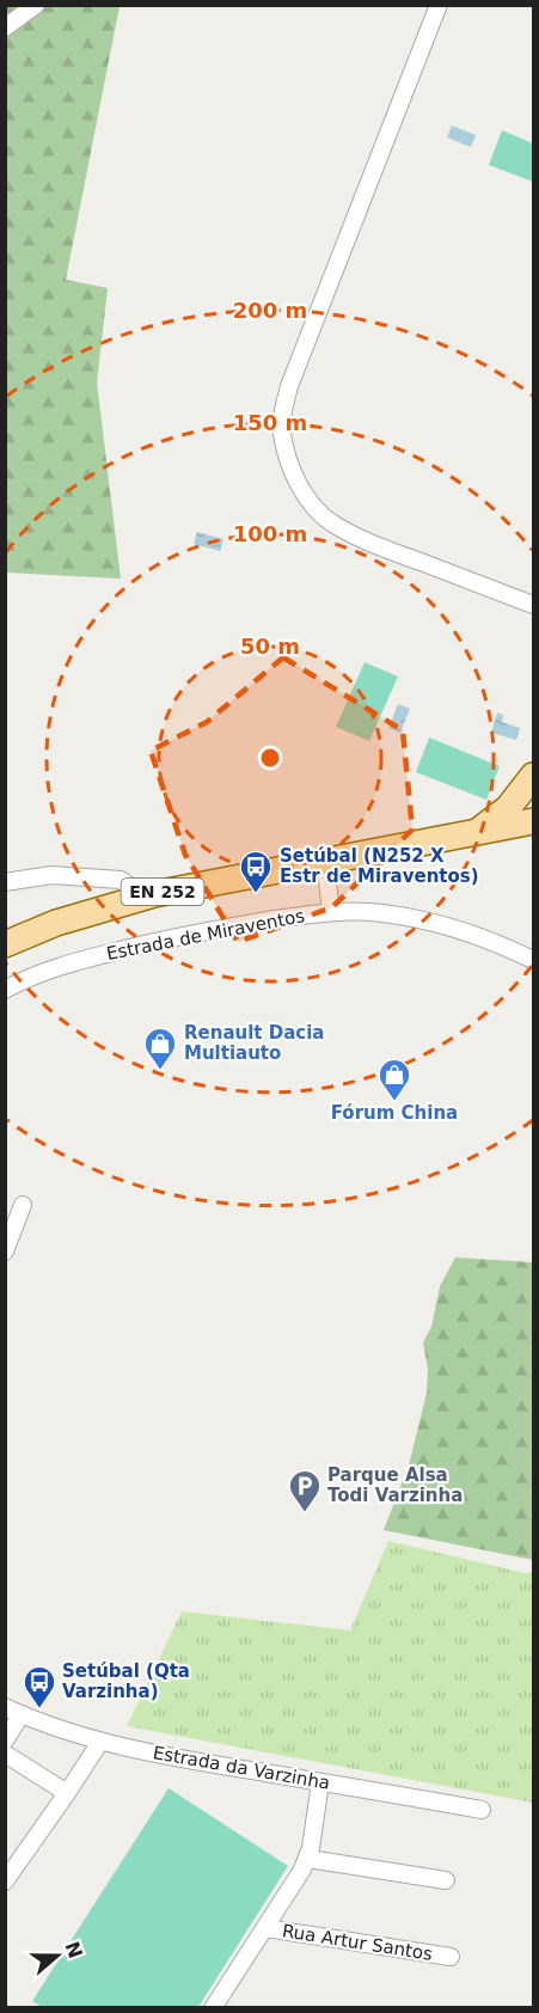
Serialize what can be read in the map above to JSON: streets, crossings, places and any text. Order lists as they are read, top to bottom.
{
  "streets": {
    "main road": ["EN 252"],
    "street": ["Estrada de Miraventos", "Estrada da Varzinha", "Rua Artur Santos"]
  },
  "places": {
    "bus stop": ["Setúbal (N252 X Estr de Miraventos)", "Setúbal (Qta Varzinha)"],
    "shop": ["Renault Dacia Multiauto", "Fórum China"],
    "parking": ["Parque Alsa Todi Varzinha"]
  },
  "north": "right",
  "rings": [
    "200 m",
    "150 m",
    "100 m",
    "50 m"
  ]
}
